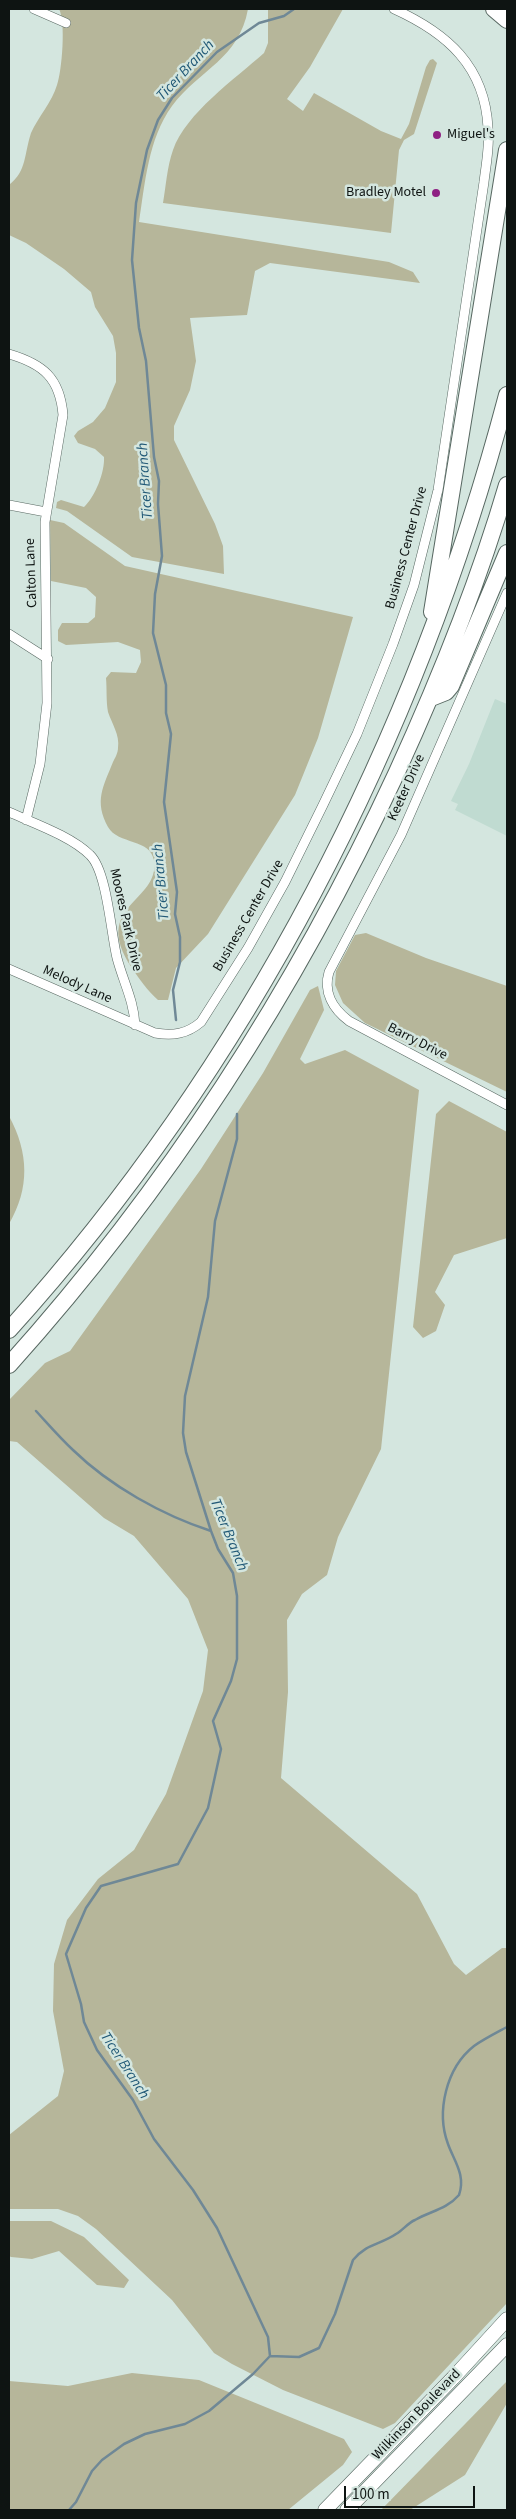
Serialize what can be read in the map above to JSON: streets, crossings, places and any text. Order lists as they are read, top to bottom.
{
  "streets": {
    "main road": ["Wilkinson Boulevard"],
    "street": [
      "Business Center Drive",
      "Calton Lane",
      "Keeter Drive",
      "Moores Park Drive",
      "Melody Lane",
      "Barry Drive"
    ]
  },
  "crossings": [
    ["Business Center Drive", "Moores Park Drive"],
    ["Business Center Drive", "Melody Lane"],
    ["Calton Lane", "Moores Park Drive"],
    ["Keeter Drive", "Barry Drive"],
    ["Moores Park Drive", "Melody Lane"]
  ],
  "water": ["Ticer Branch"],
  "places": ["Miguel's", "Bradley Motel"],
  "scale_bar": "100 m"
}
